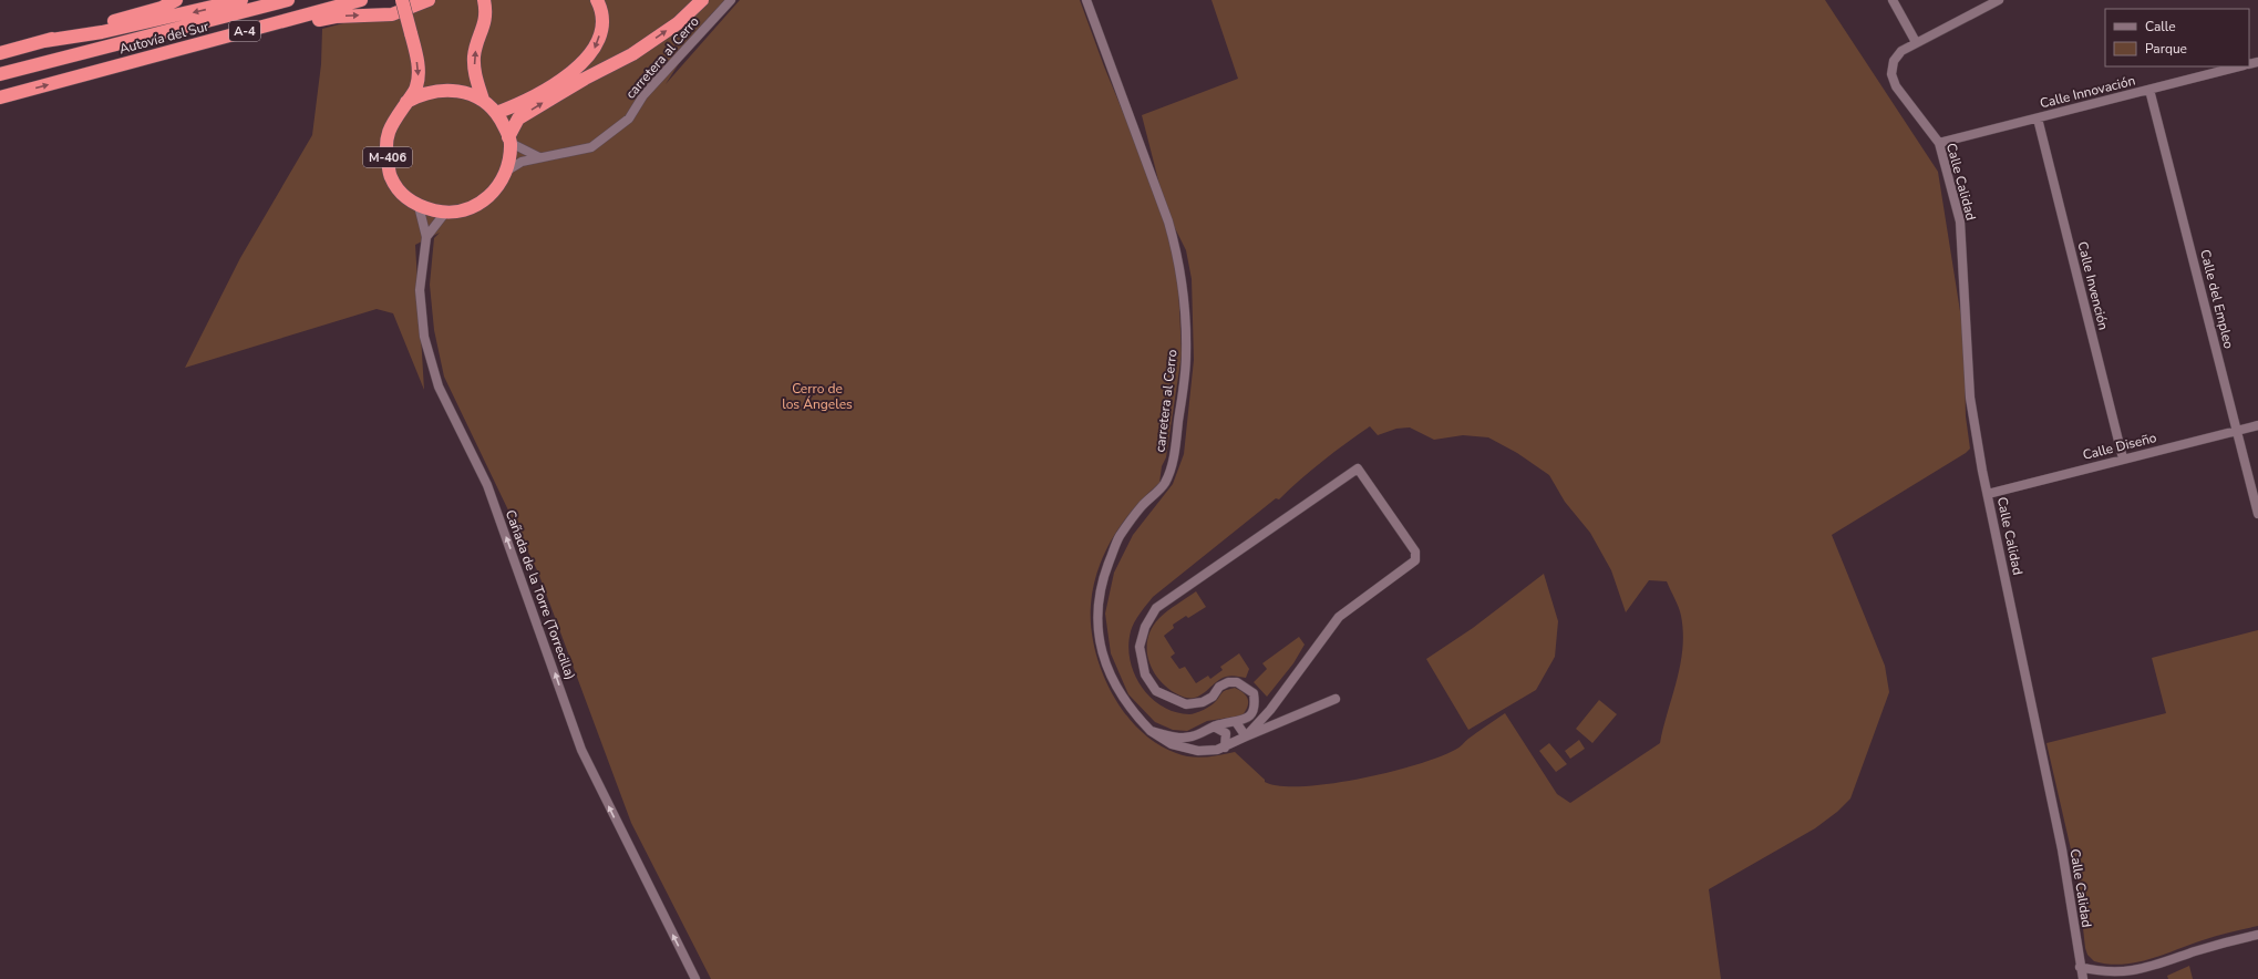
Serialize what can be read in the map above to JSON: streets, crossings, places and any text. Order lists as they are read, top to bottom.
{
  "streets": {
    "highway": ["A-4", "Autovía del Sur", "M-406"],
    "street": [
      "carretera al Cerro",
      "Calle Innovación",
      "Calle Calidad",
      "Calle Invención",
      "Calle del Empleo",
      "Calle Diseño",
      "Cañada de la Torre (Torrecilla)"
    ]
  },
  "crossings": [
    ["carretera al Cerro", "M-406"],
    ["carretera al Cerro", "Cañada de la Torre (Torrecilla)"],
    ["Calle Innovación", "Calle Calidad"],
    ["Calle Innovación", "Calle Invención"],
    ["Calle Innovación", "Calle del Empleo"],
    ["M-406", "Cañada de la Torre (Torrecilla)"],
    ["Calle Calidad", "Calle Diseño"],
    ["Calle Invención", "Calle Diseño"],
    ["Calle del Empleo", "Calle Diseño"]
  ],
  "one_way": ["Cañada de la Torre (Torrecilla)"],
  "parks": ["Cerro de los Ángeles"],
  "legend": ["Calle", "Parque"]
}
